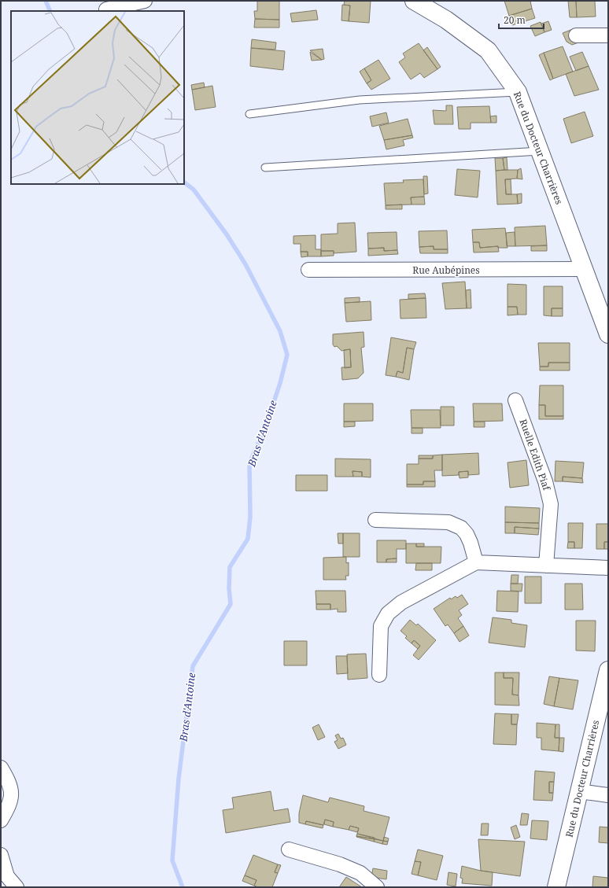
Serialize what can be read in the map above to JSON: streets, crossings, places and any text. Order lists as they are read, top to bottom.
{
  "streets": {
    "street": ["Rue du Docteur Charrières", "Rue Aubépines", "Ruelle Edith Piaf"]
  },
  "crossings": [
    ["Rue du Docteur Charrières", "Rue Aubépines"]
  ],
  "water": ["Bras d'Antoine"],
  "scale_bar": "20 m"
}
